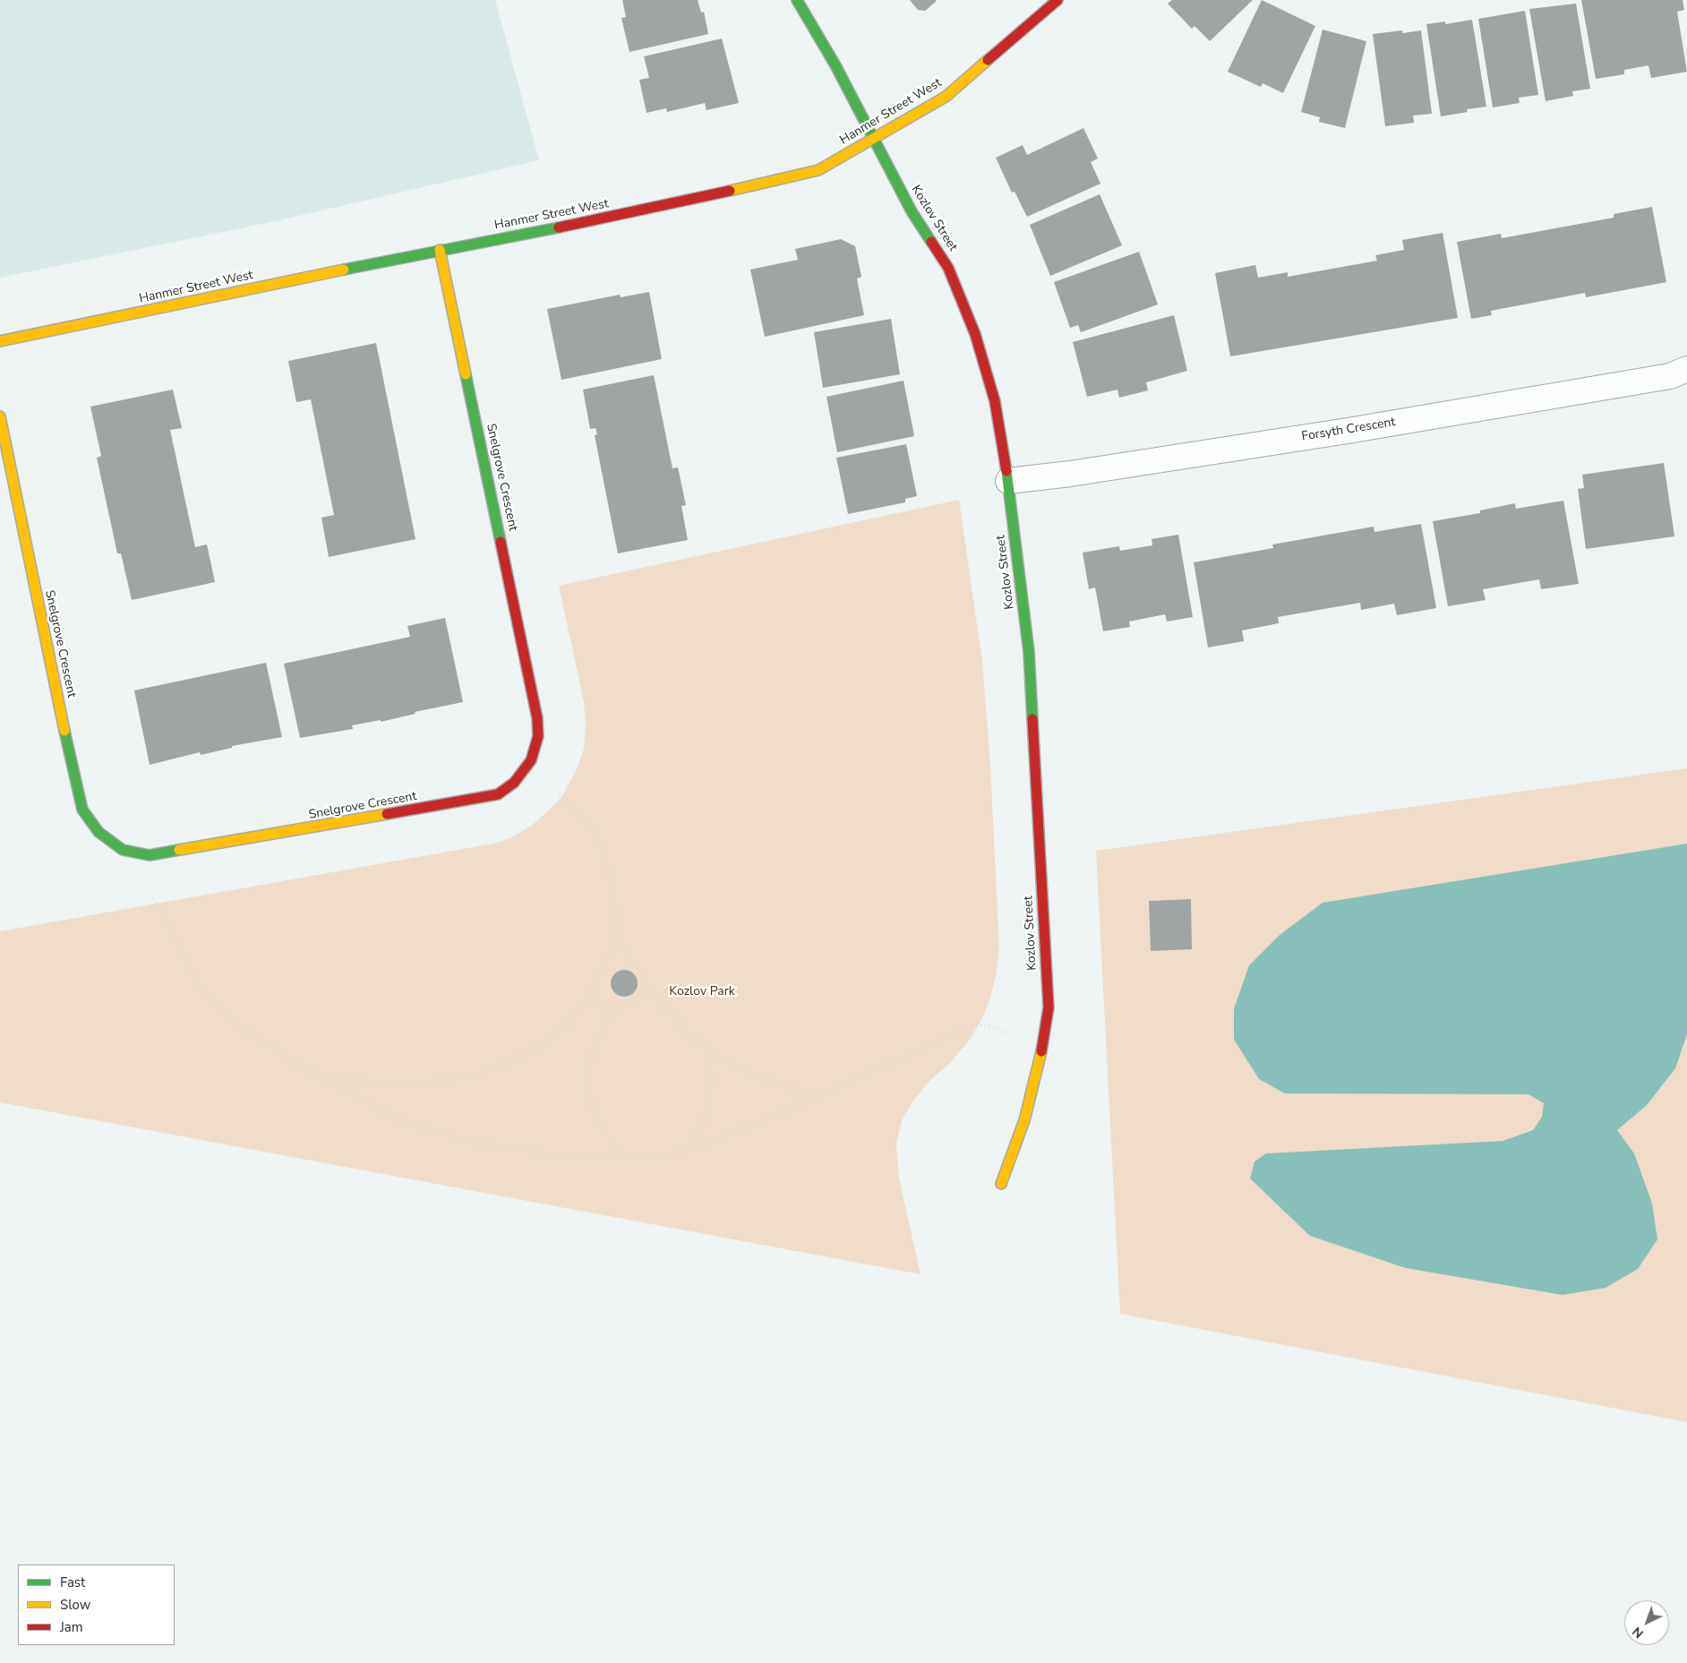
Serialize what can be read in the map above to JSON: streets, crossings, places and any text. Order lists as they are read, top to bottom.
{
  "streets": {
    "street": [
      "Hanmer Street West",
      "Kozlov Street",
      "Forsyth Crescent",
      "Snelgrove Crescent"
    ]
  },
  "crossings": [
    ["Hanmer Street West", "Kozlov Street"],
    ["Hanmer Street West", "Snelgrove Crescent"],
    ["Kozlov Street", "Forsyth Crescent"]
  ],
  "parks": ["Kozlov Park"],
  "legend": ["Fast", "Slow", "Jam"],
  "north": "bottom left"
}
